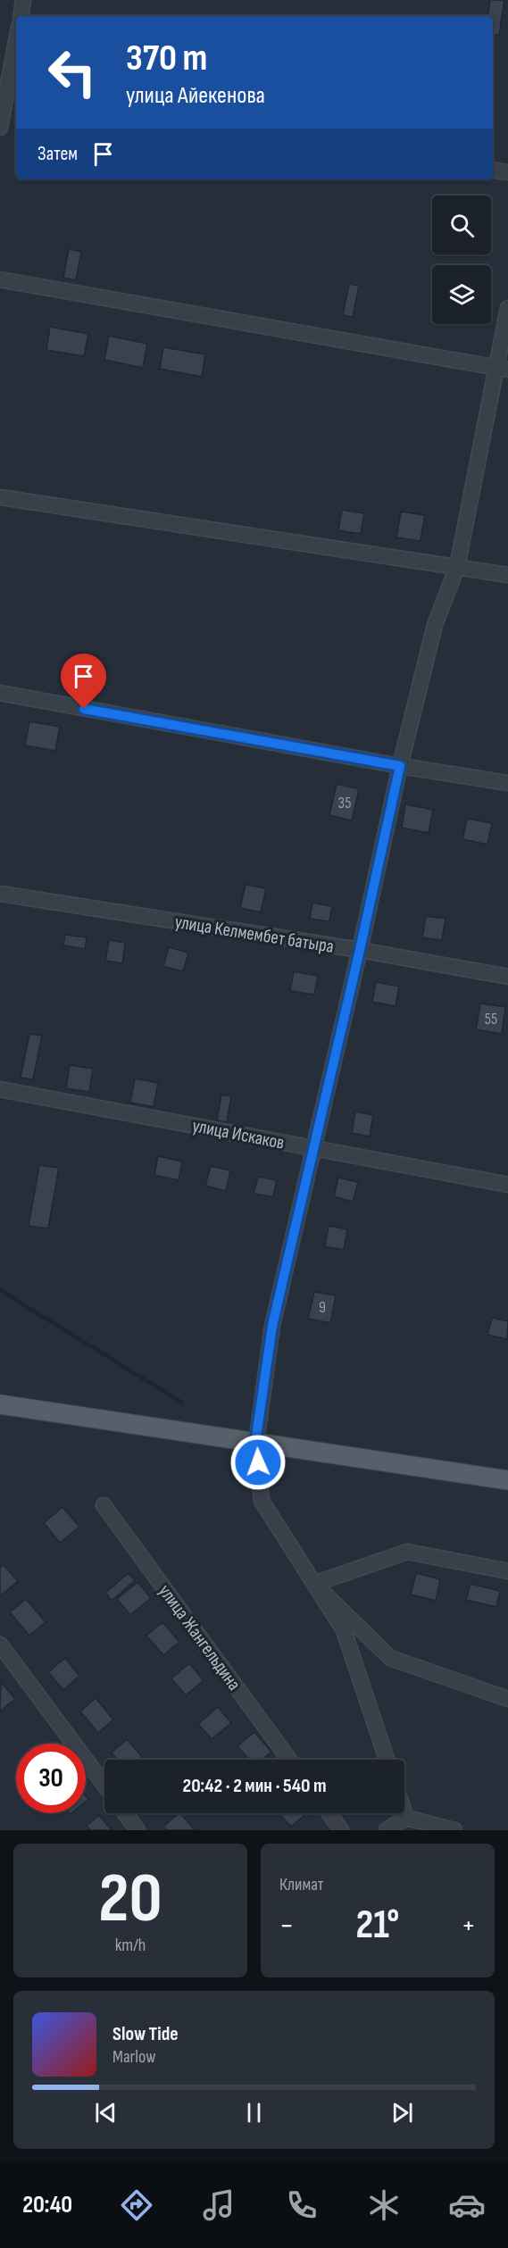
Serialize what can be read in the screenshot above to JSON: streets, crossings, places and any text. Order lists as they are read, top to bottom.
{
  "streets": {
    "street": ["улица Келмембет батыра", "улица Искаков", "улица Жангельдина"]
  },
  "house_numbers": ["35", "55", "9"],
  "page": {
    "turn": ["370 m", "улица Айекенова"],
    "then": "Затем",
    "limit": "30",
    "trip": "20:42 · 2 мин · 540 m",
    "tile": [
      ["20", "km/h"],
      "Климат"
    ],
    "heat": ["−", "21°", "+"],
    "song": ["Slow Tide", "Marlow"],
    "tabs": "20:40"
  }
}
